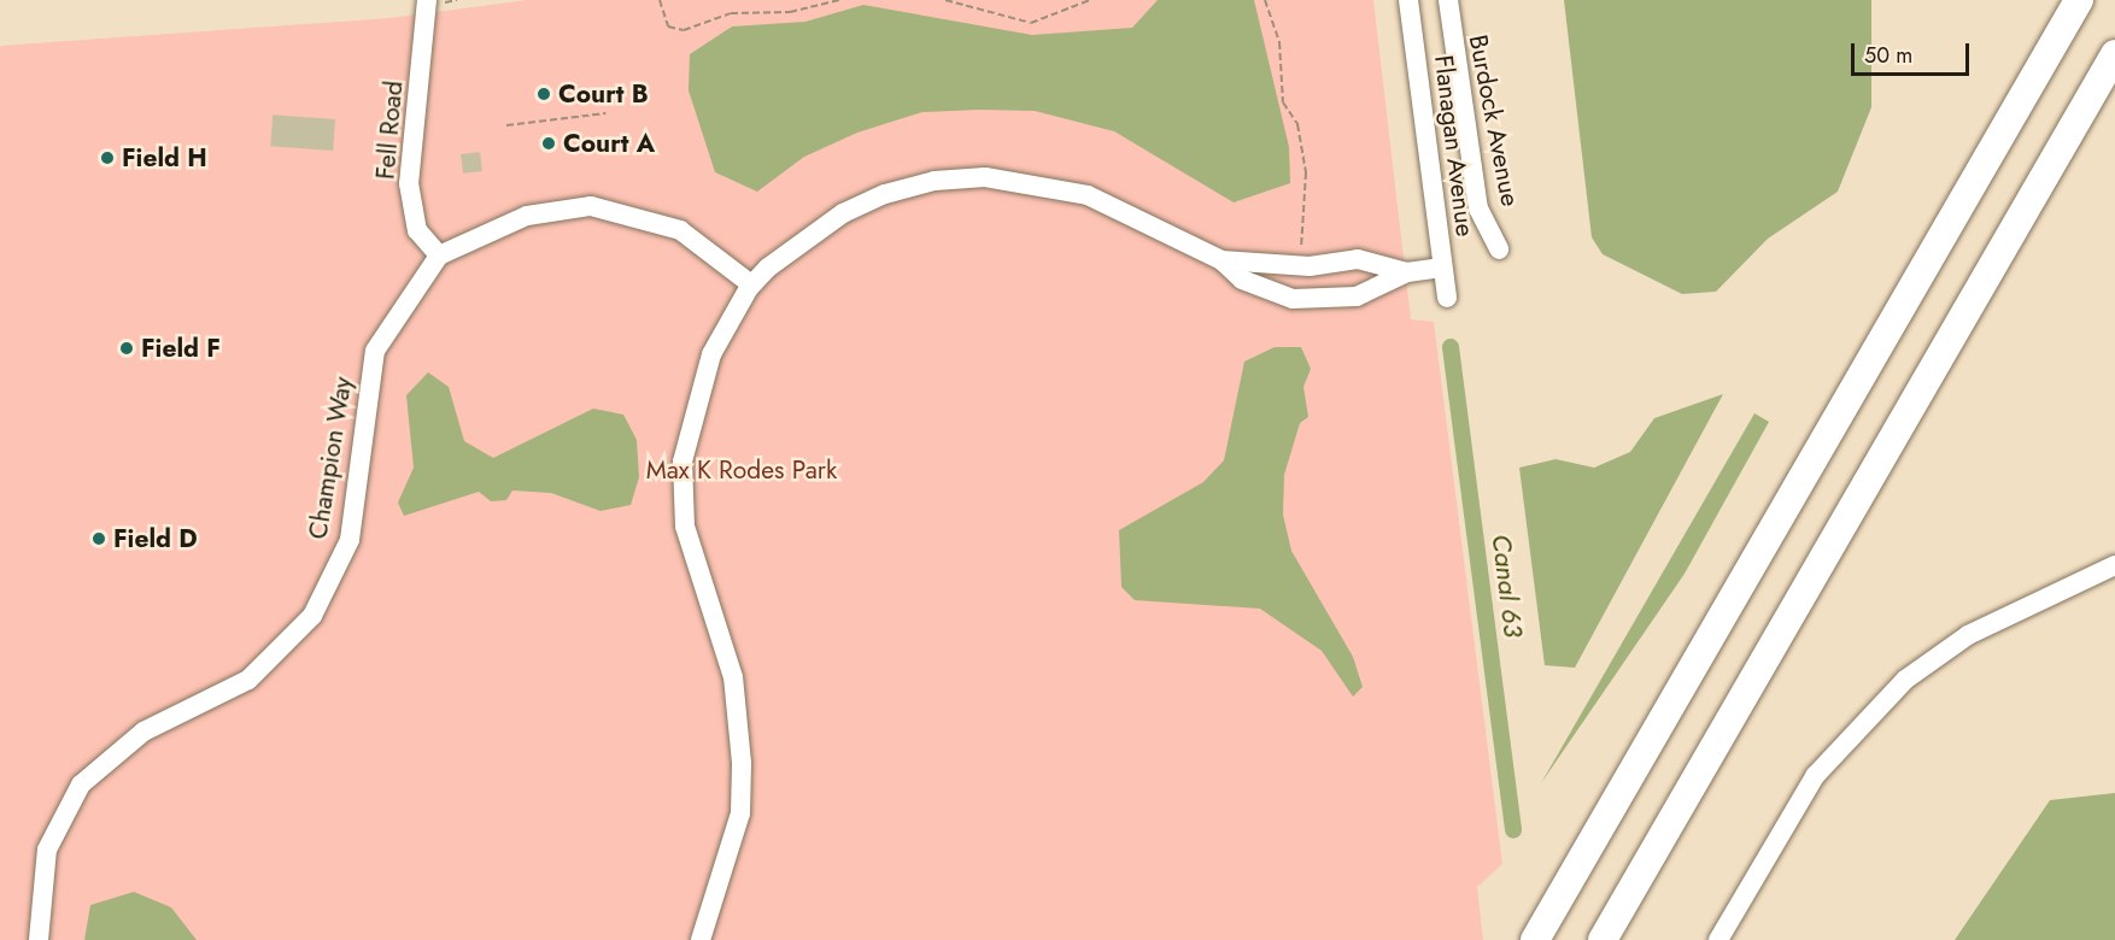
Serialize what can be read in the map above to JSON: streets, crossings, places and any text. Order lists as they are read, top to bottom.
{
  "streets": {
    "street": [
      "Burdock Avenue",
      "Fell Road",
      "Flanagan Avenue",
      "Champion Way"
    ]
  },
  "crossings": [
    ["Fell Road", "Champion Way"]
  ],
  "water": ["Canal 63"],
  "parks": ["Max K Rodes Park"],
  "places": [
    "Court B",
    "Court A",
    "Field H",
    "Field F",
    "Field D"
  ],
  "scale_bar": "50 m"
}
